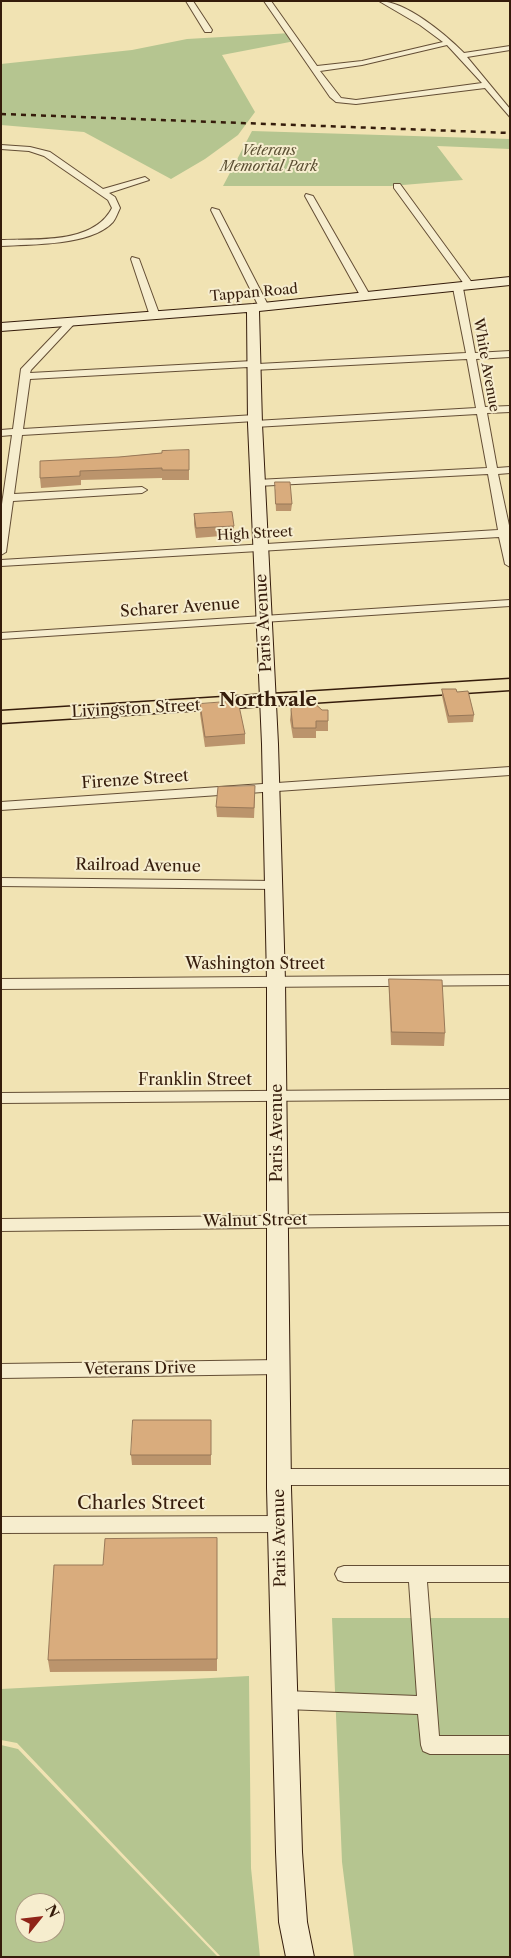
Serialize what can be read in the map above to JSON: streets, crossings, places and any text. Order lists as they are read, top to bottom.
{
  "streets": {
    "main road": ["Livingston Street"],
    "street": [
      "Tappan Road",
      "White Avenue",
      "High Street",
      "Scharer Avenue",
      "Paris Avenue",
      "Firenze Street",
      "Railroad Avenue",
      "Washington Street",
      "Franklin Street",
      "Walnut Street",
      "Veterans Drive",
      "Charles Street"
    ]
  },
  "crossings": [
    ["Tappan Road", "White Avenue"],
    ["Tappan Road", "Paris Avenue"],
    ["White Avenue", "High Street"],
    ["High Street", "Paris Avenue"],
    ["Scharer Avenue", "Paris Avenue"],
    ["Paris Avenue", "Livingston Street"],
    ["Paris Avenue", "Firenze Street"],
    ["Paris Avenue", "Railroad Avenue"],
    ["Paris Avenue", "Washington Street"],
    ["Paris Avenue", "Franklin Street"],
    ["Paris Avenue", "Walnut Street"],
    ["Paris Avenue", "Veterans Drive"],
    ["Paris Avenue", "Charles Street"]
  ],
  "districts": ["Northvale"],
  "parks": ["Veterans Memorial Park"],
  "north": "top right"
}
